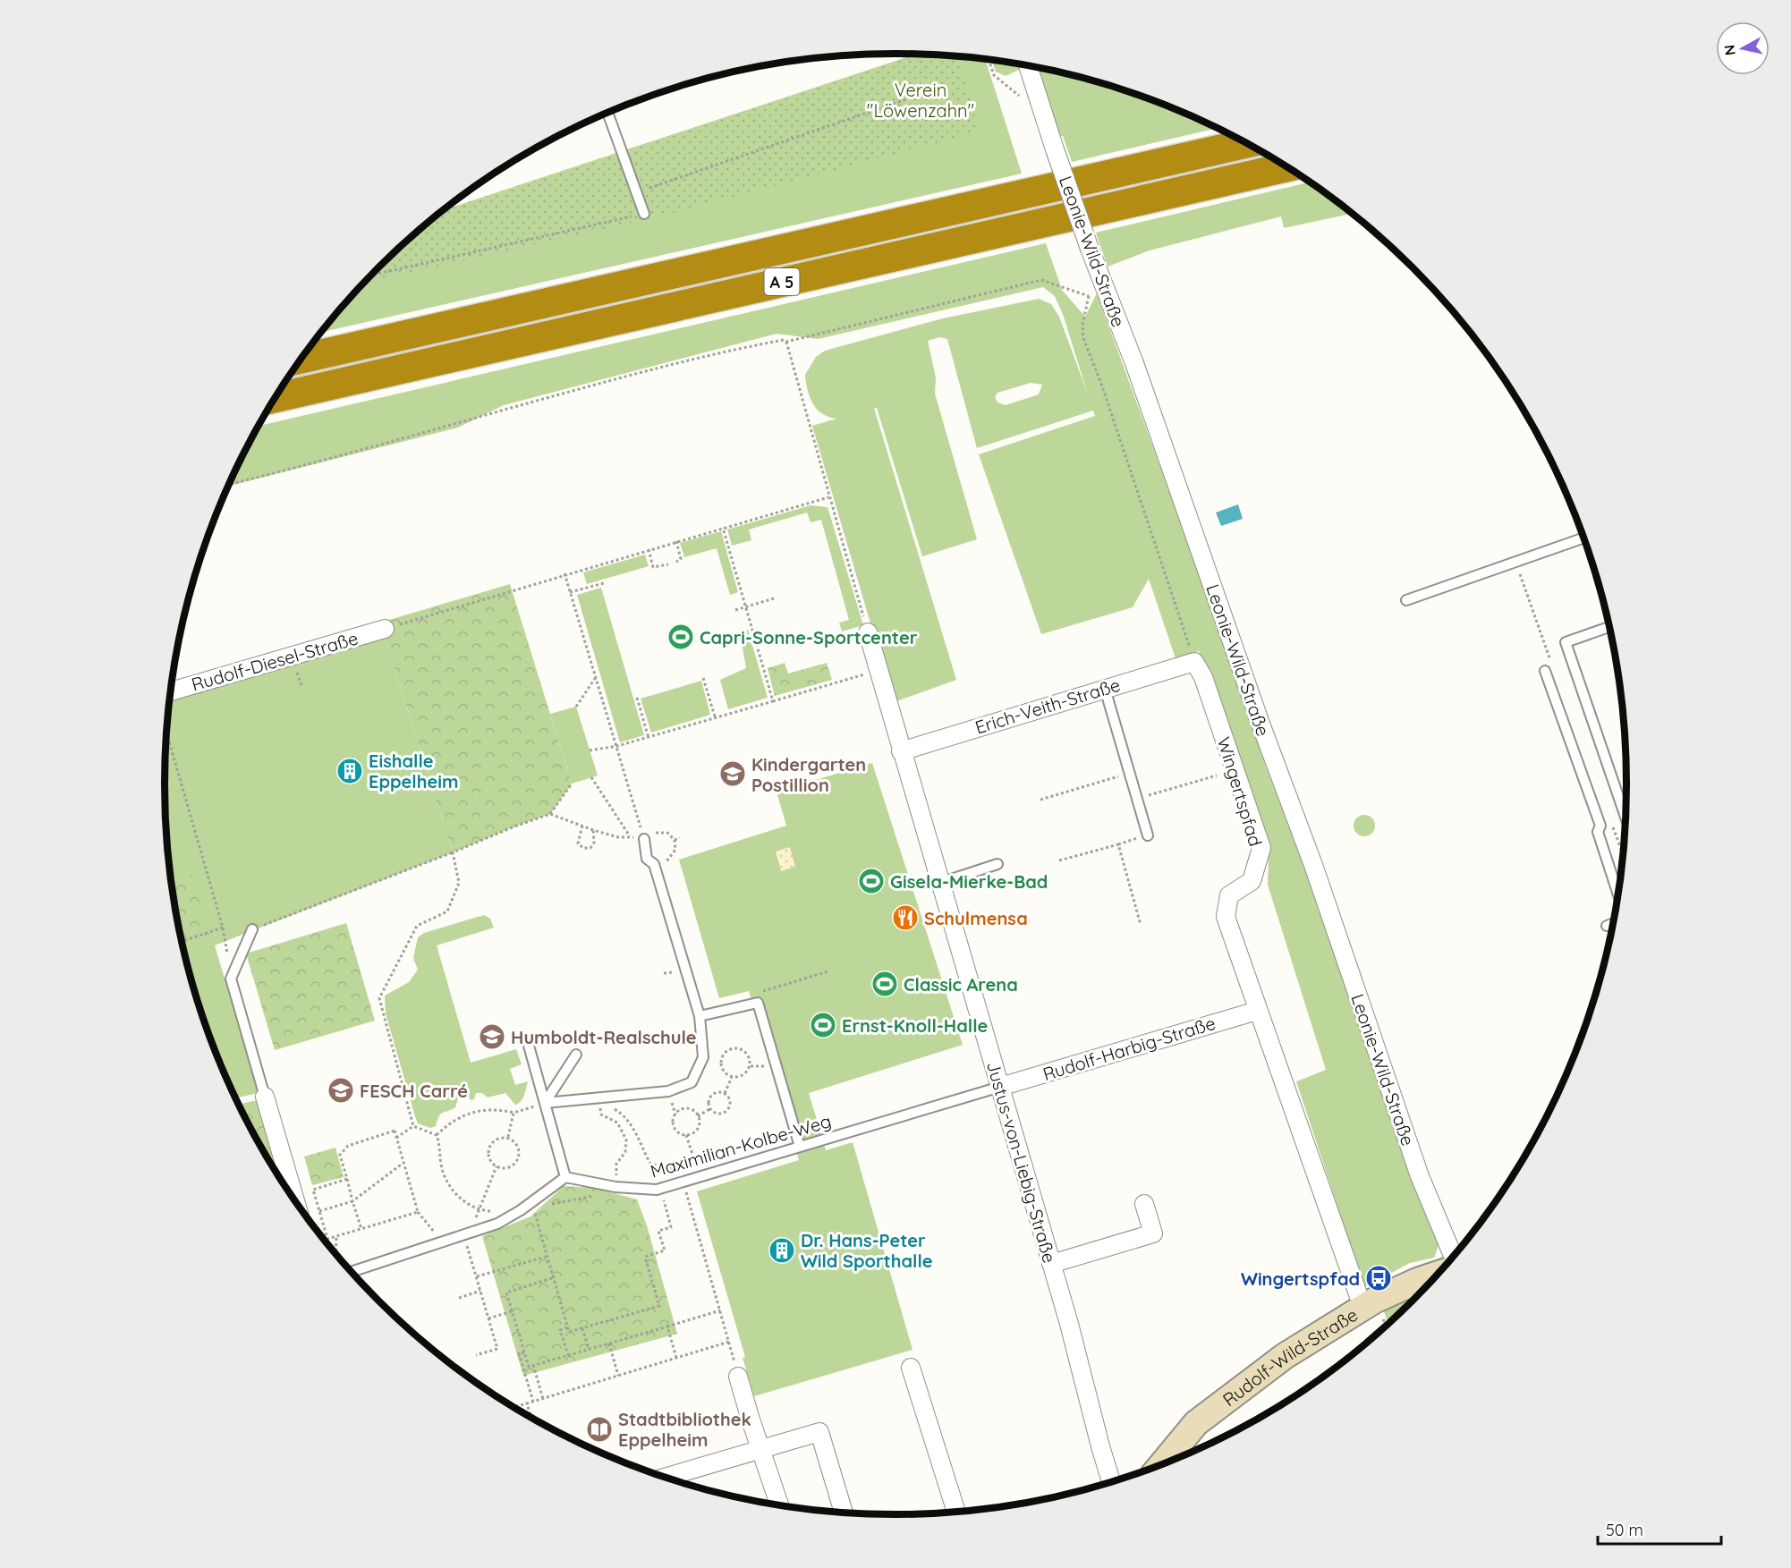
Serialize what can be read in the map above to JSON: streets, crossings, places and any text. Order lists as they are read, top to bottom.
{
  "streets": {
    "highway": ["A 5"],
    "street": [
      "Leonie-Wild-Straße",
      "Rudolf-Diesel-Straße",
      "Erich-Veith-Straße",
      "Wingertspfad",
      "Rudolf-Harbig-Straße",
      "Justus-von-Liebig-Straße",
      "Rudolf-Wild-Straße"
    ],
    "lane": ["Maximilian-Kolbe-Weg"]
  },
  "crossings": [
    ["Erich-Veith-Straße", "Wingertspfad"],
    ["Erich-Veith-Straße", "Justus-von-Liebig-Straße"],
    ["Wingertspfad", "Rudolf-Harbig-Straße"],
    ["Wingertspfad", "Rudolf-Wild-Straße"],
    ["Rudolf-Harbig-Straße", "Maximilian-Kolbe-Weg"],
    ["Rudolf-Harbig-Straße", "Justus-von-Liebig-Straße"],
    ["Maximilian-Kolbe-Weg", "Justus-von-Liebig-Straße"]
  ],
  "parks": ["Verein \"Löwenzahn\""],
  "places": {
    "sports": [
      "Capri-Sonne-Sportcenter",
      "Gisela-Mierke-Bad",
      "Classic Arena",
      "Ernst-Knoll-Halle"
    ],
    "building": ["Eishalle Eppelheim", "Dr. Hans-Peter Wild Sporthalle"],
    "school or university": ["Kindergarten Postillion", "Humboldt-Realschule", "FESCH Carré"],
    "restaurant": ["Schulmensa"],
    "bus stop": ["Wingertspfad"],
    "library": ["Stadtbibliothek Eppelheim"]
  },
  "scale_bar": "50 m",
  "north": "left"
}
